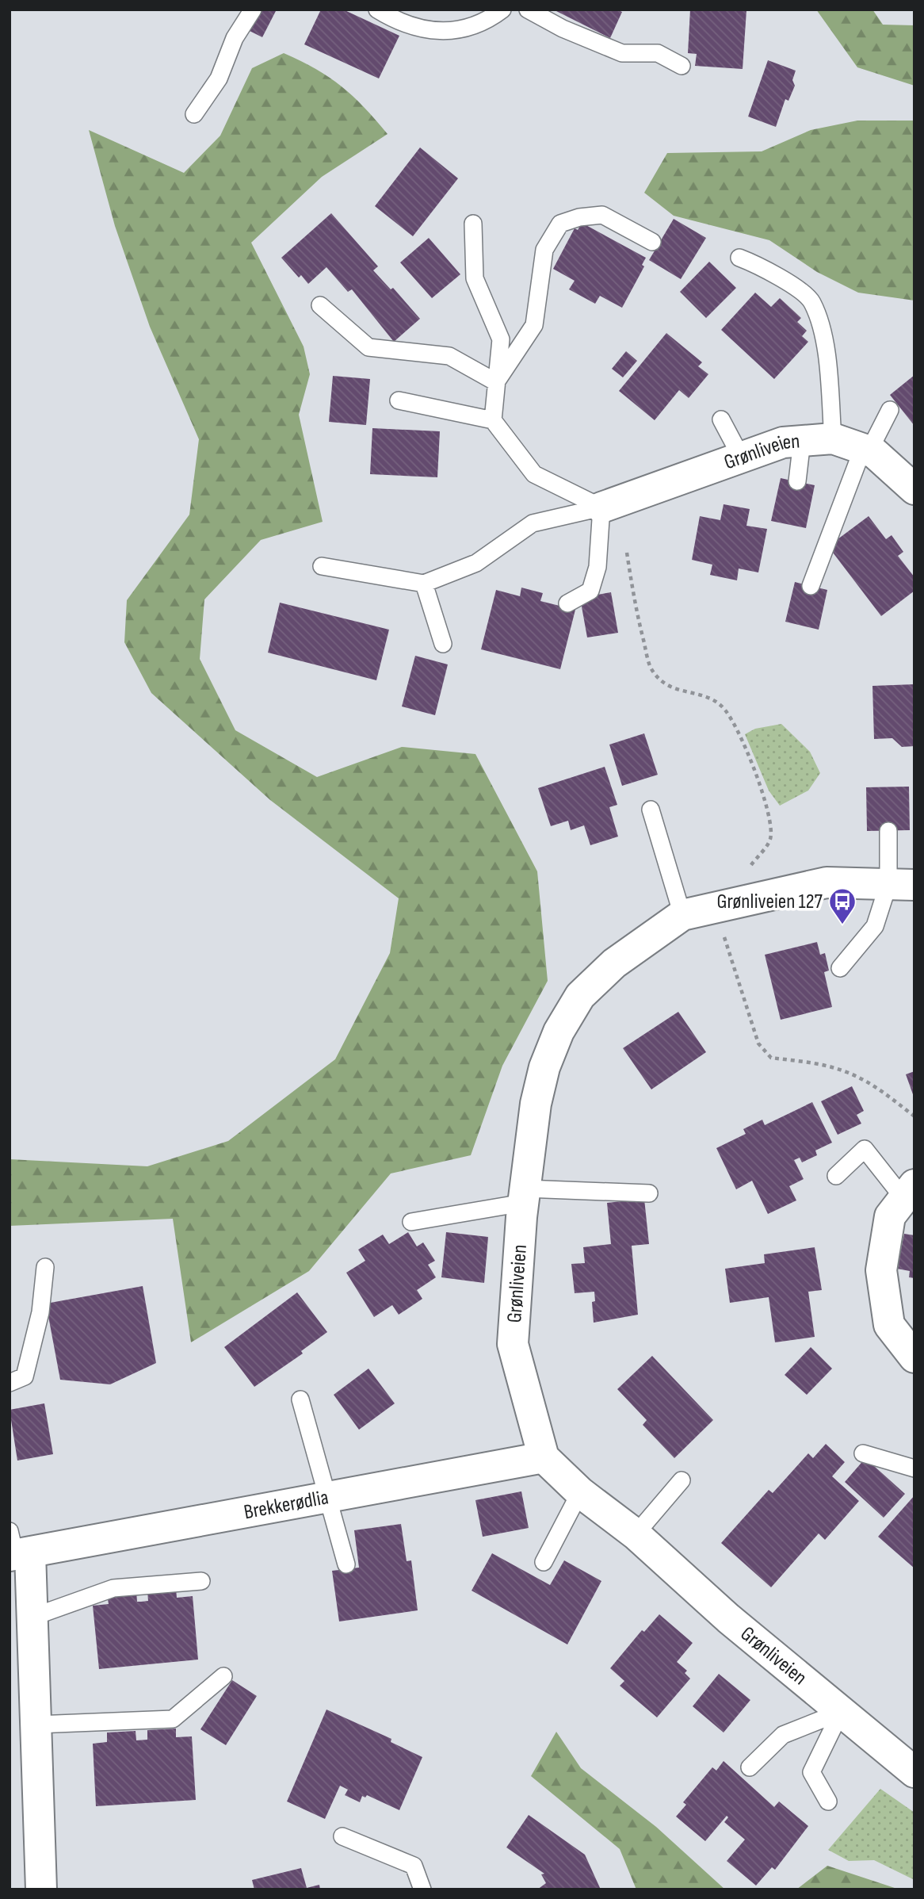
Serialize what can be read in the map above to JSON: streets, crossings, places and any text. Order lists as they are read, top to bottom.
{
  "streets": {
    "street": ["Grønliveien", "Brekkerødlia"]
  },
  "crossings": [
    ["Grønliveien", "Brekkerødlia"]
  ],
  "places": {
    "bus stop": ["Grønliveien 127"]
  }
}
